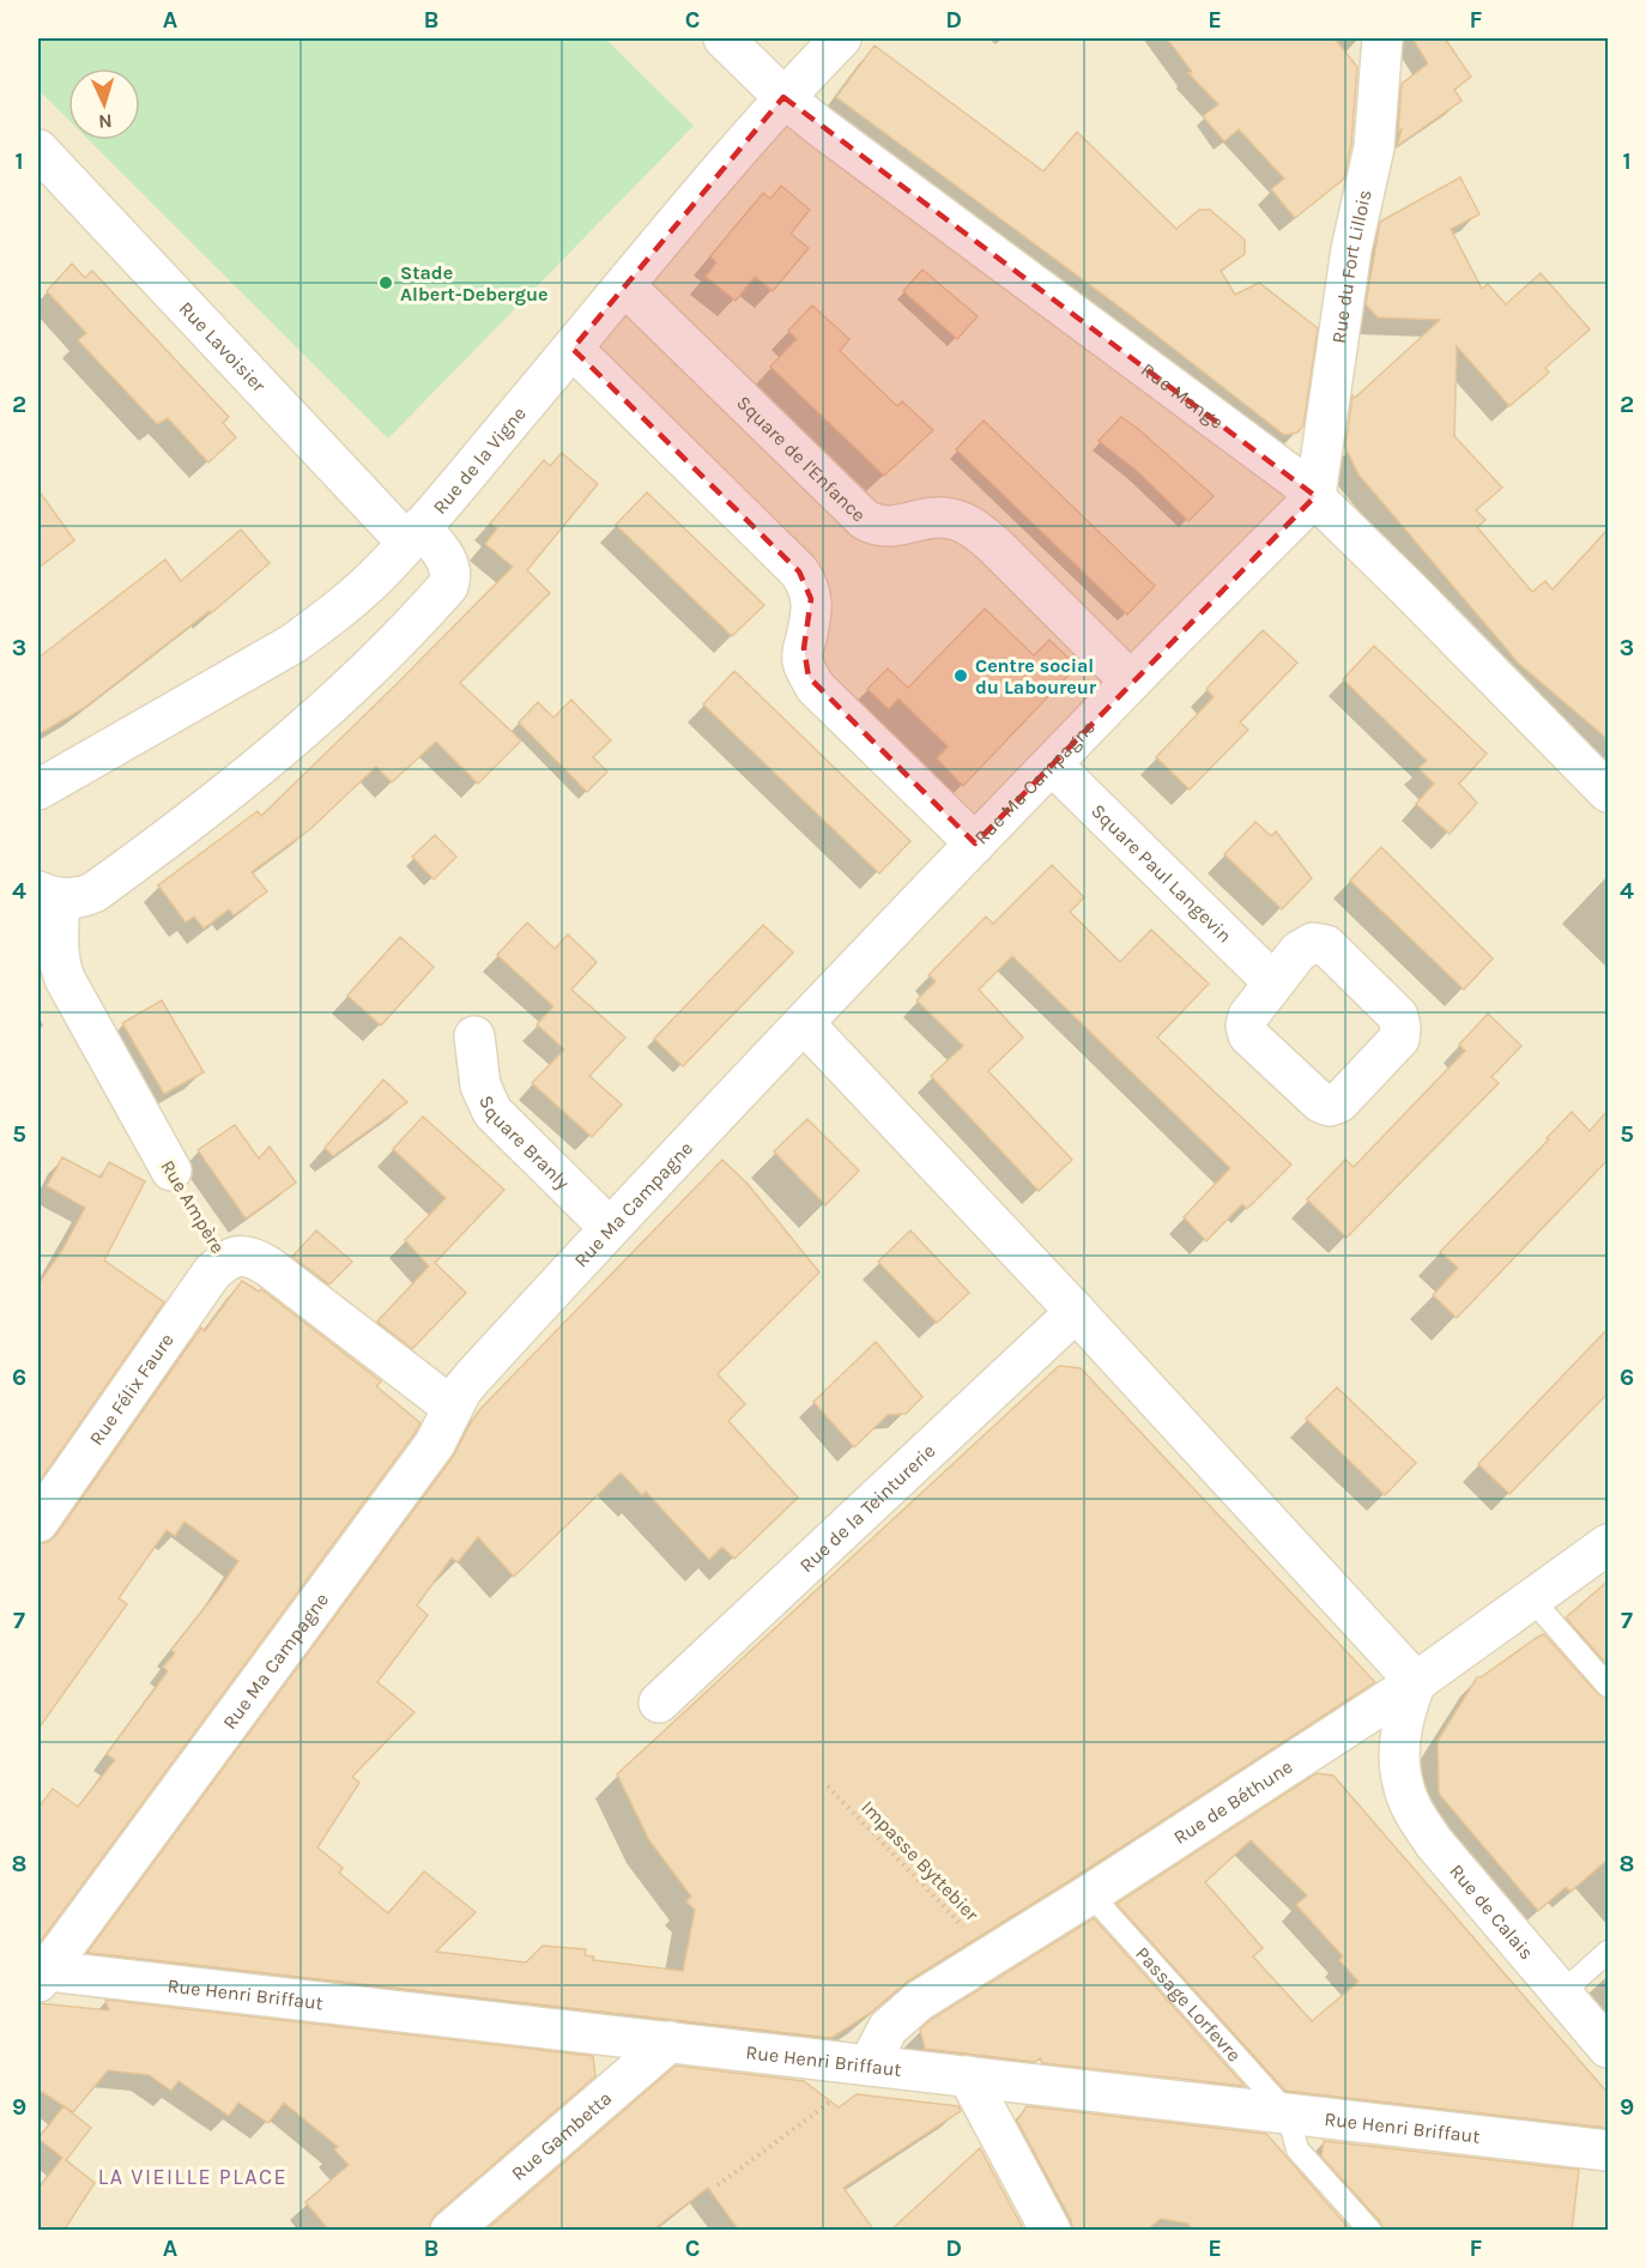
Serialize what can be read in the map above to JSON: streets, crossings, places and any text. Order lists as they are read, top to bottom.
{
  "streets": {
    "street": [
      "Rue du Fort Lillois",
      "Rue Lavoisier",
      "Rue Monge",
      "Rue de la Vigne",
      "Square de l'Enfance",
      "Rue Ma Campagne",
      "Square Paul Langevin",
      "Square Branly",
      "Rue Ampère",
      "Rue Félix Faure",
      "Rue de la Teinturerie",
      "Rue de Béthune",
      "Rue de Calais",
      "Rue Henri Briffaut",
      "Rue Gambetta"
    ],
    "lane": ["Passage Lorfevre"],
    "path": ["Impasse Byttebier"]
  },
  "crossings": [
    ["Rue du Fort Lillois", "Rue Monge"],
    ["Rue du Fort Lillois", "Rue Ma Campagne"],
    ["Rue Lavoisier", "Rue de la Vigne"],
    ["Rue Lavoisier", "Rue Ampère"],
    ["Rue Monge", "Rue de la Vigne"],
    ["Rue Monge", "Rue Ma Campagne"],
    ["Rue de la Vigne", "Square de l'Enfance"],
    ["Square de l'Enfance", "Rue Ma Campagne"],
    ["Rue Ma Campagne", "Square Paul Langevin"],
    ["Rue Ma Campagne", "Square Branly"],
    ["Rue Ma Campagne", "Rue Ampère"],
    ["Rue Ma Campagne", "Rue Henri Briffaut"],
    ["Rue Ampère", "Rue Félix Faure"],
    ["Rue de Béthune", "Impasse Byttebier"],
    ["Rue de Béthune", "Rue de Calais"],
    ["Rue de Béthune", "Rue Henri Briffaut"],
    ["Rue de Béthune", "Passage Lorfevre"],
    ["Rue Henri Briffaut", "Passage Lorfevre"],
    ["Rue Henri Briffaut", "Rue Gambetta"]
  ],
  "districts": ["LA VIEILLE PLACE"],
  "places": ["Stade Albert-Debergue", "Centre social du Laboureur"],
  "north": "bottom",
  "grid": {
    "columns": [
      "A",
      "B",
      "C",
      "D",
      "E",
      "F"
    ],
    "rows": [
      "1",
      "2",
      "3",
      "4",
      "5",
      "6",
      "7",
      "8",
      "9"
    ]
  }
}
